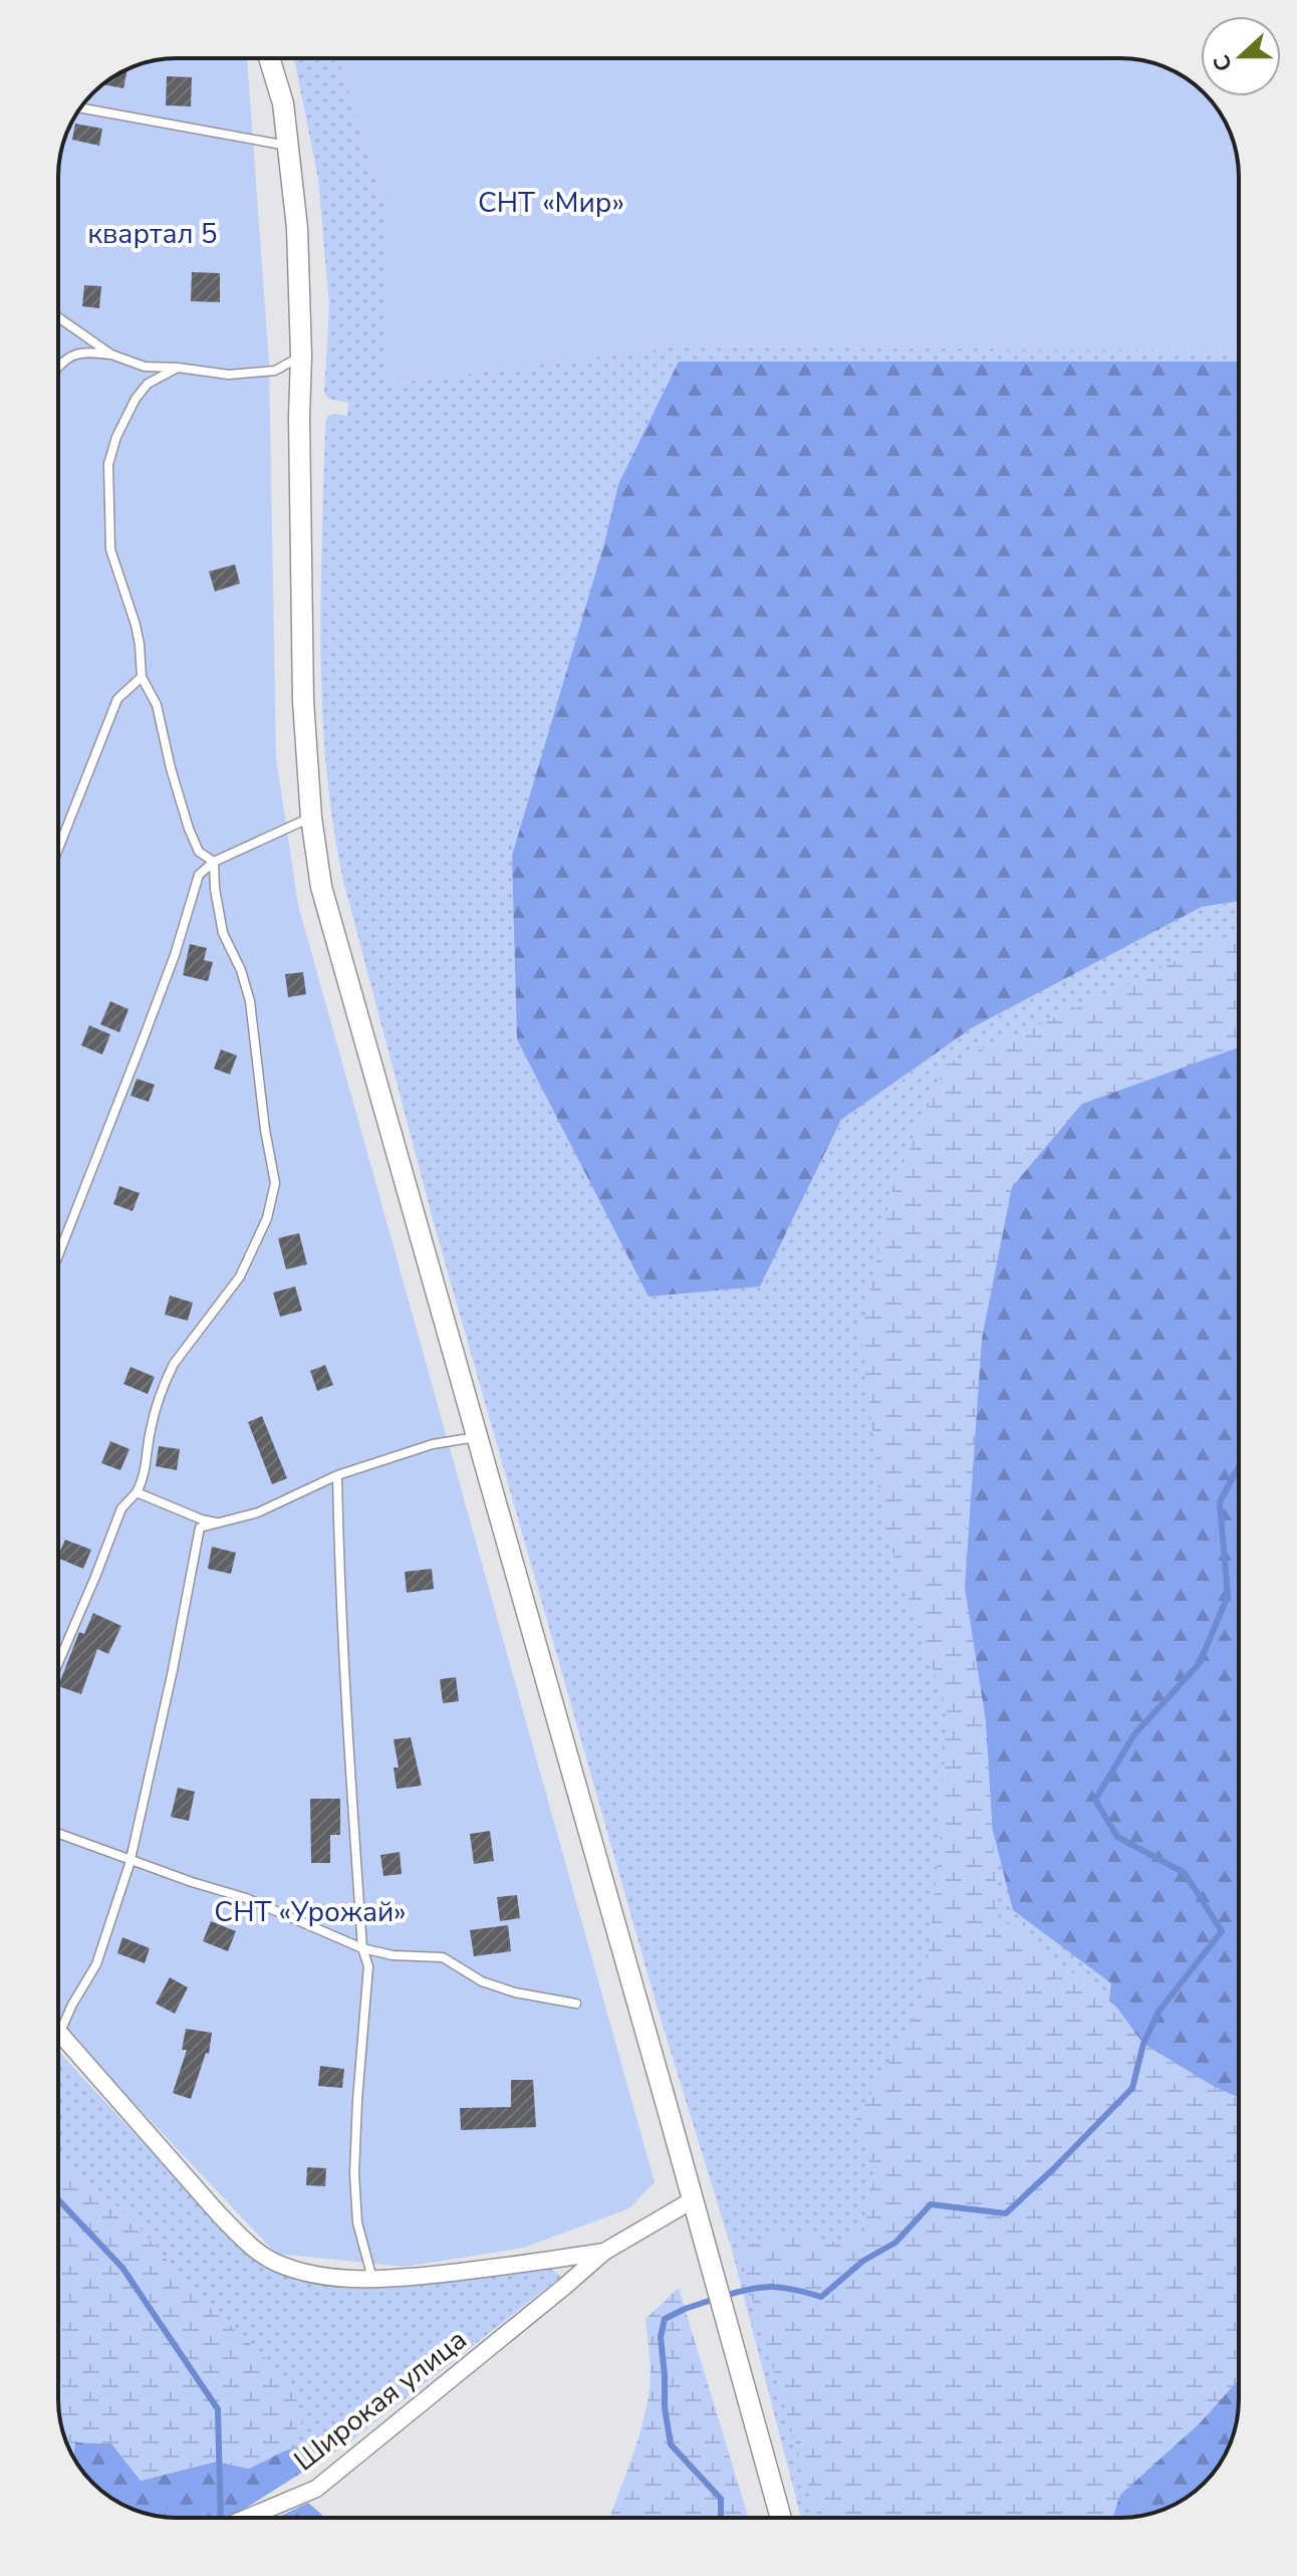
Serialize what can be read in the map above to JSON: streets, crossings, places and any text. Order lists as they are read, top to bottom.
{
  "streets": {
    "street": ["Широкая улица"]
  },
  "parks": ["СНТ «Мир»", "квартал 5", "СНТ «Урожай»"],
  "north": "left"
}
